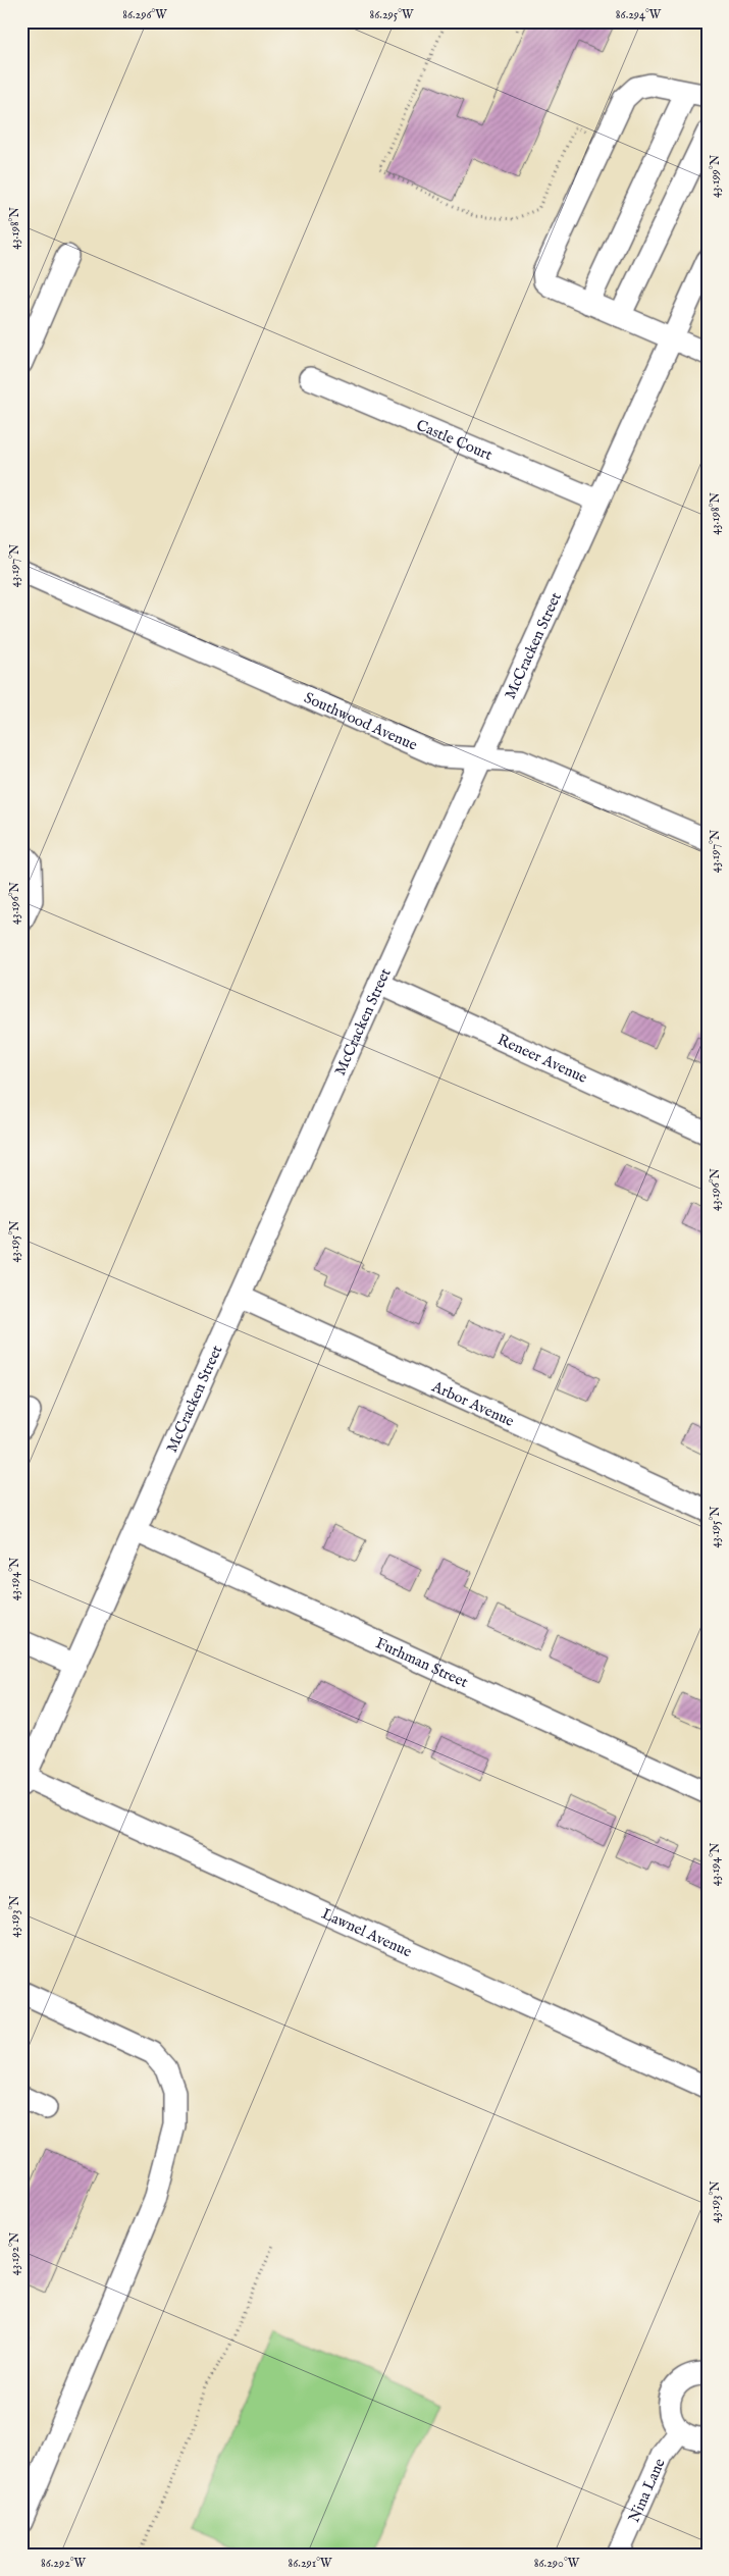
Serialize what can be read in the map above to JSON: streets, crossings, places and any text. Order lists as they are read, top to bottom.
{
  "streets": {
    "street": [
      "Castle Court",
      "McCracken Street",
      "Southwood Avenue",
      "Reneer Avenue",
      "Arbor Avenue",
      "Furhman Street",
      "Lawnel Avenue",
      "Nina Lane"
    ]
  },
  "crossings": [
    ["Castle Court", "McCracken Street"],
    ["McCracken Street", "Southwood Avenue"],
    ["McCracken Street", "Reneer Avenue"],
    ["McCracken Street", "Arbor Avenue"],
    ["McCracken Street", "Furhman Street"],
    ["McCracken Street", "Lawnel Avenue"]
  ],
  "coordinates": [
    "86.296°W",
    "86.295°W",
    "86.294°W",
    "43.199°N",
    "43.198°N",
    "43.197°N",
    "43.196°N",
    "43.195°N",
    "43.194°N",
    "43.193°N",
    "43.192°N",
    "86.292°W",
    "86.291°W",
    "86.290°W"
  ]
}
